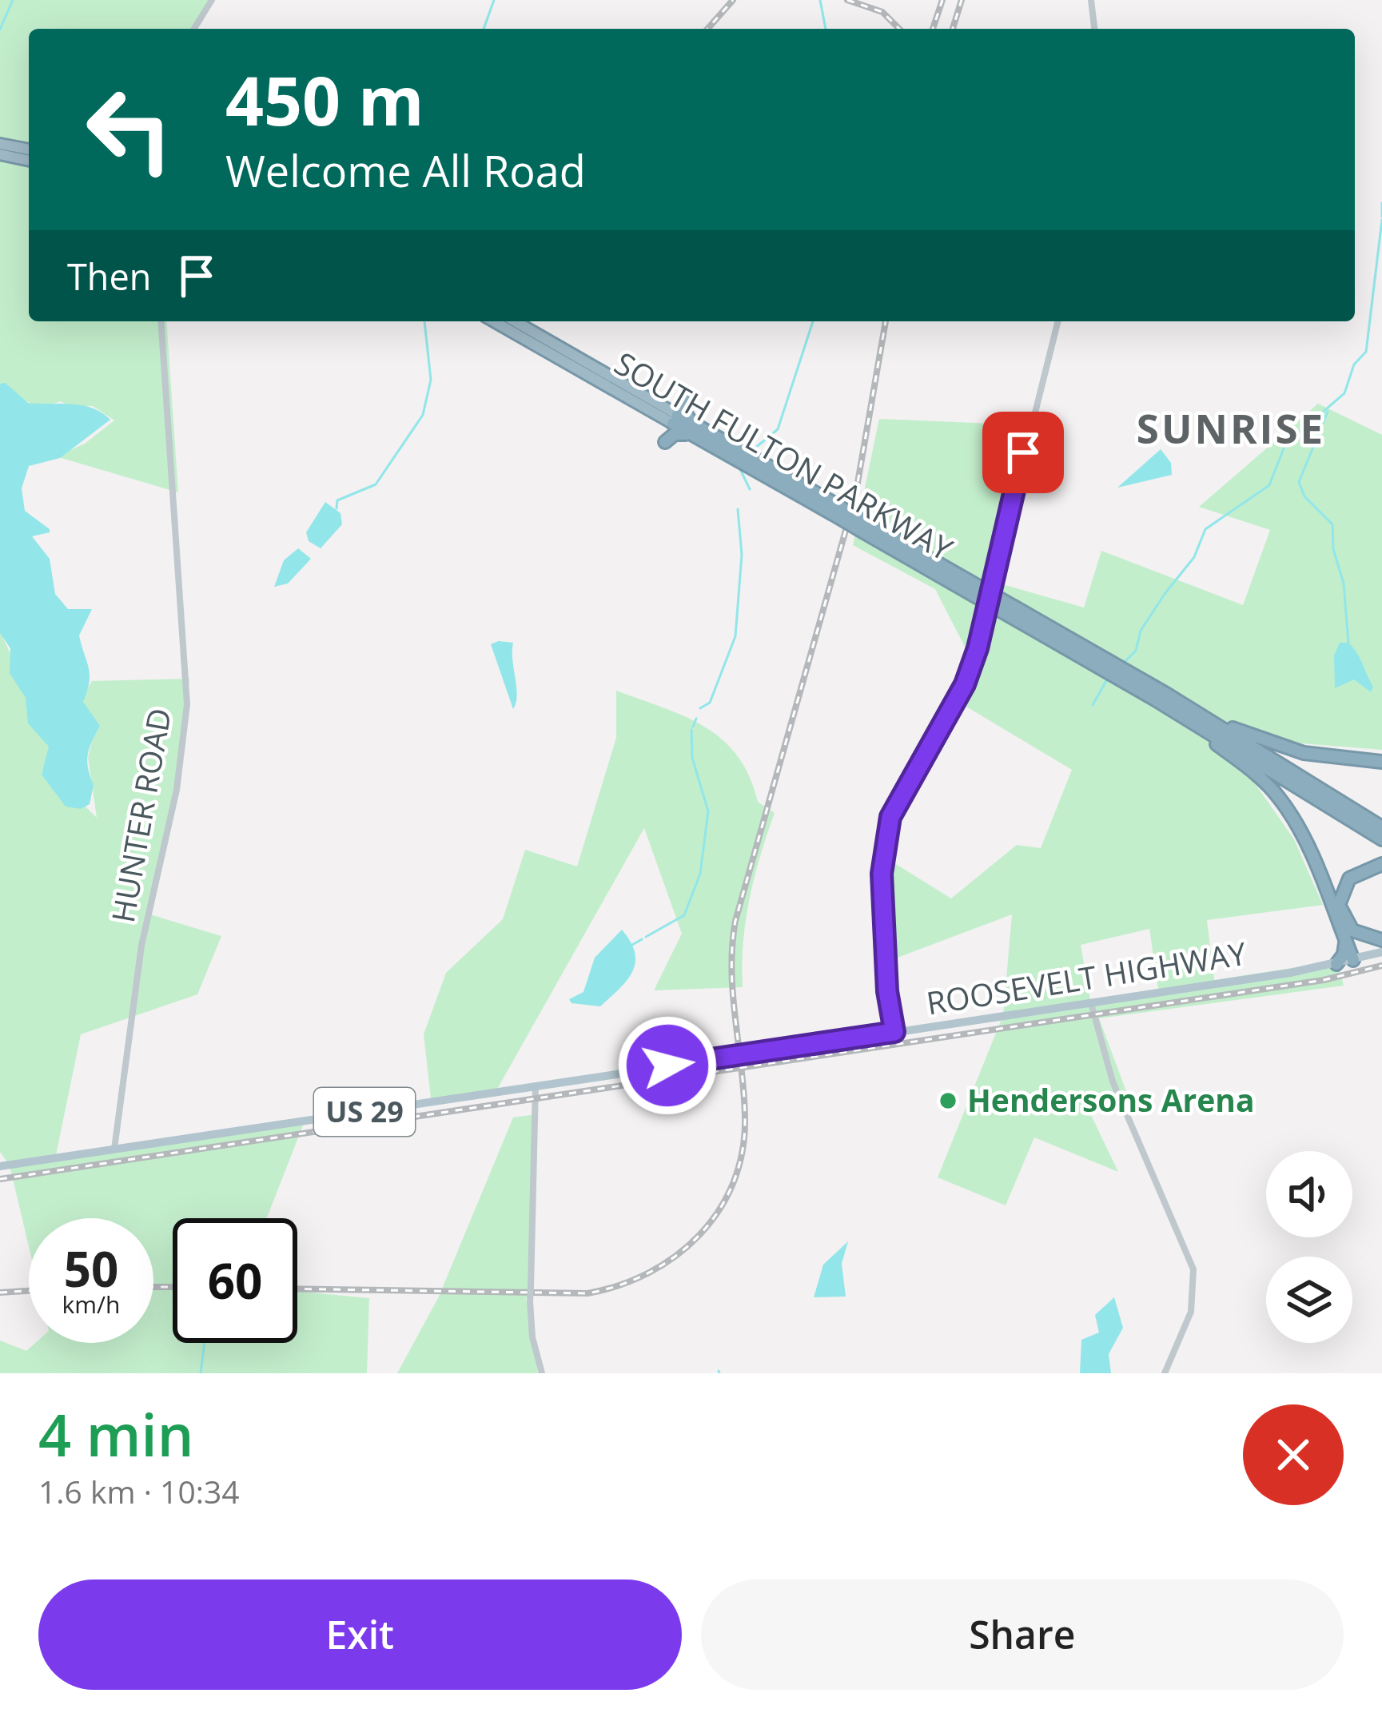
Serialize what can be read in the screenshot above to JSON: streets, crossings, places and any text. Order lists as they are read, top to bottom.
{
  "streets": {
    "highway": ["SOUTH FULTON PARKWAY"],
    "main road": ["ROOSEVELT HIGHWAY", "US 29"],
    "street": ["HUNTER ROAD"]
  },
  "crossings": [
    ["HUNTER ROAD", "ROOSEVELT HIGHWAY"]
  ],
  "districts": ["SUNRISE"],
  "places": ["Hendersons Arena"],
  "page": {
    "turn": ["450 m", "Welcome All Road"],
    "then": "Then",
    "speed": "50 km/h",
    "limit": "60",
    "heading": ["4 min", "1.6 km · 10:34"],
    "buttons": ["Exit", "Share"]
  }
}
